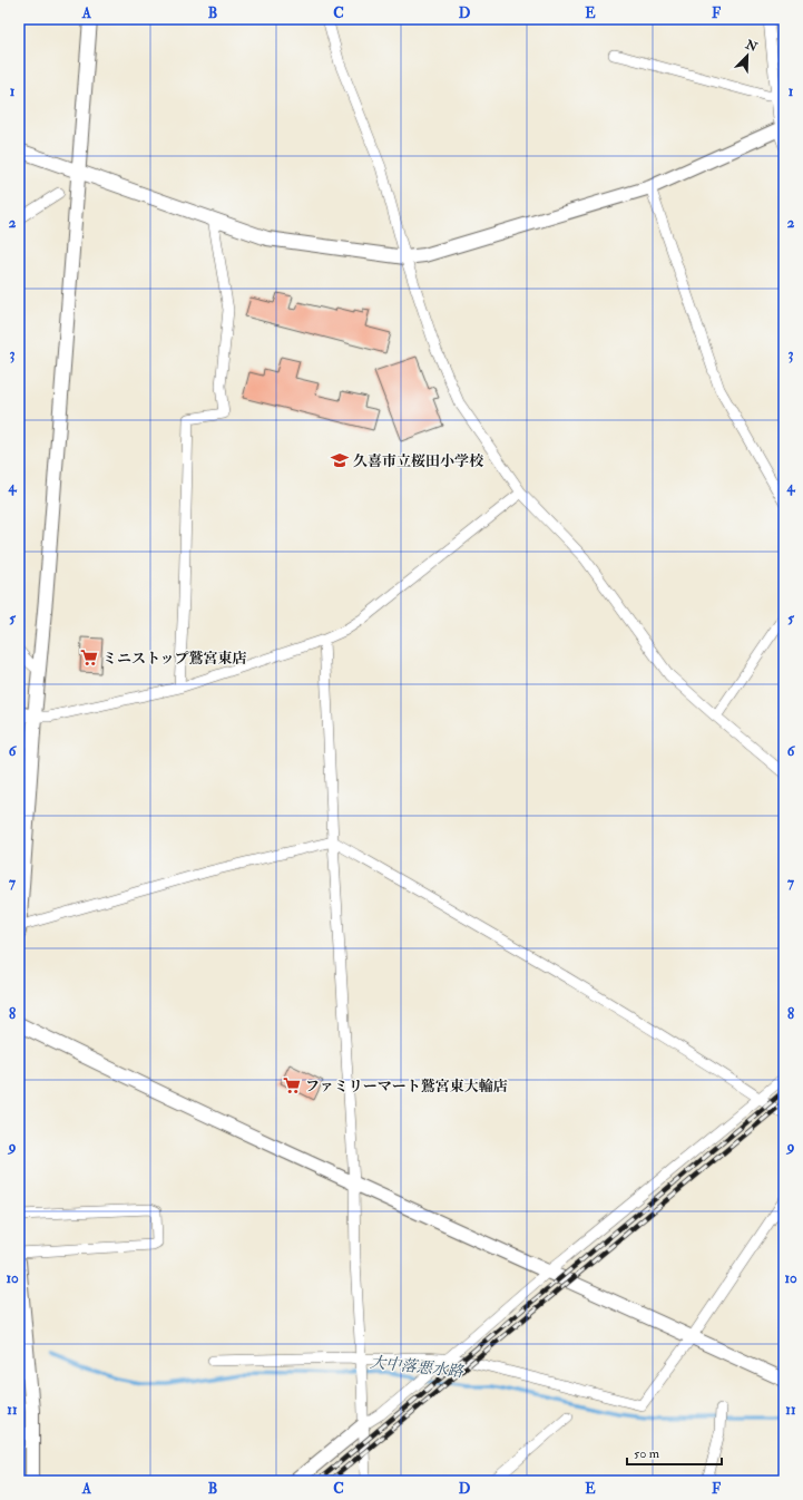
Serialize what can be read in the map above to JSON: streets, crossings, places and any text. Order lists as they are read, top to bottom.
{
  "water": ["大中落悪水路"],
  "places": {
    "school or university": ["久喜市立桜田小学校"],
    "supermarket": ["ミニストップ鷲宮東店", "ファミリーマート鷲宮東大輪店"]
  },
  "scale_bar": "50 m",
  "north": "top right",
  "grid": {
    "columns": [
      "A",
      "B",
      "C",
      "D",
      "E",
      "F"
    ],
    "rows": [
      "1",
      "2",
      "3",
      "4",
      "5",
      "6",
      "7",
      "8",
      "9",
      "10",
      "11"
    ]
  }
}
